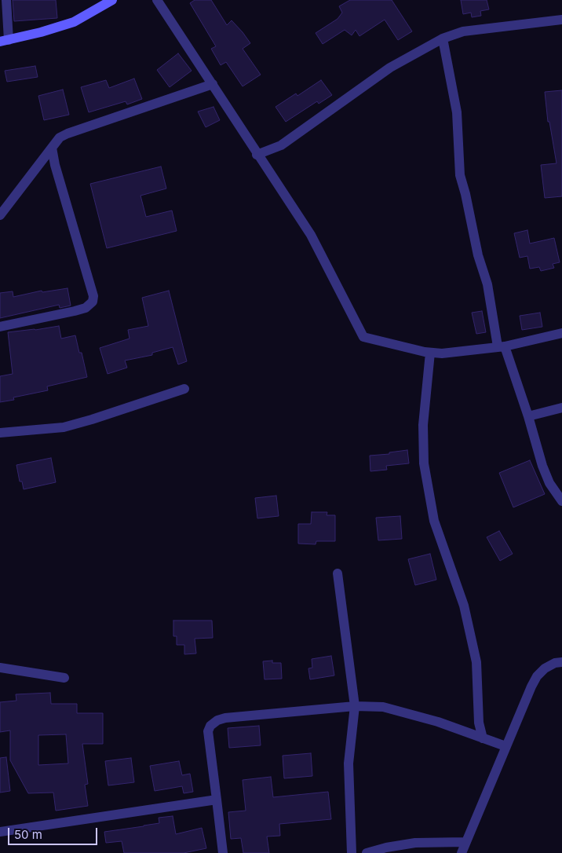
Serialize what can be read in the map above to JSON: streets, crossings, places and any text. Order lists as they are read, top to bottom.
{
  "scale_bar": "50 m"
}
